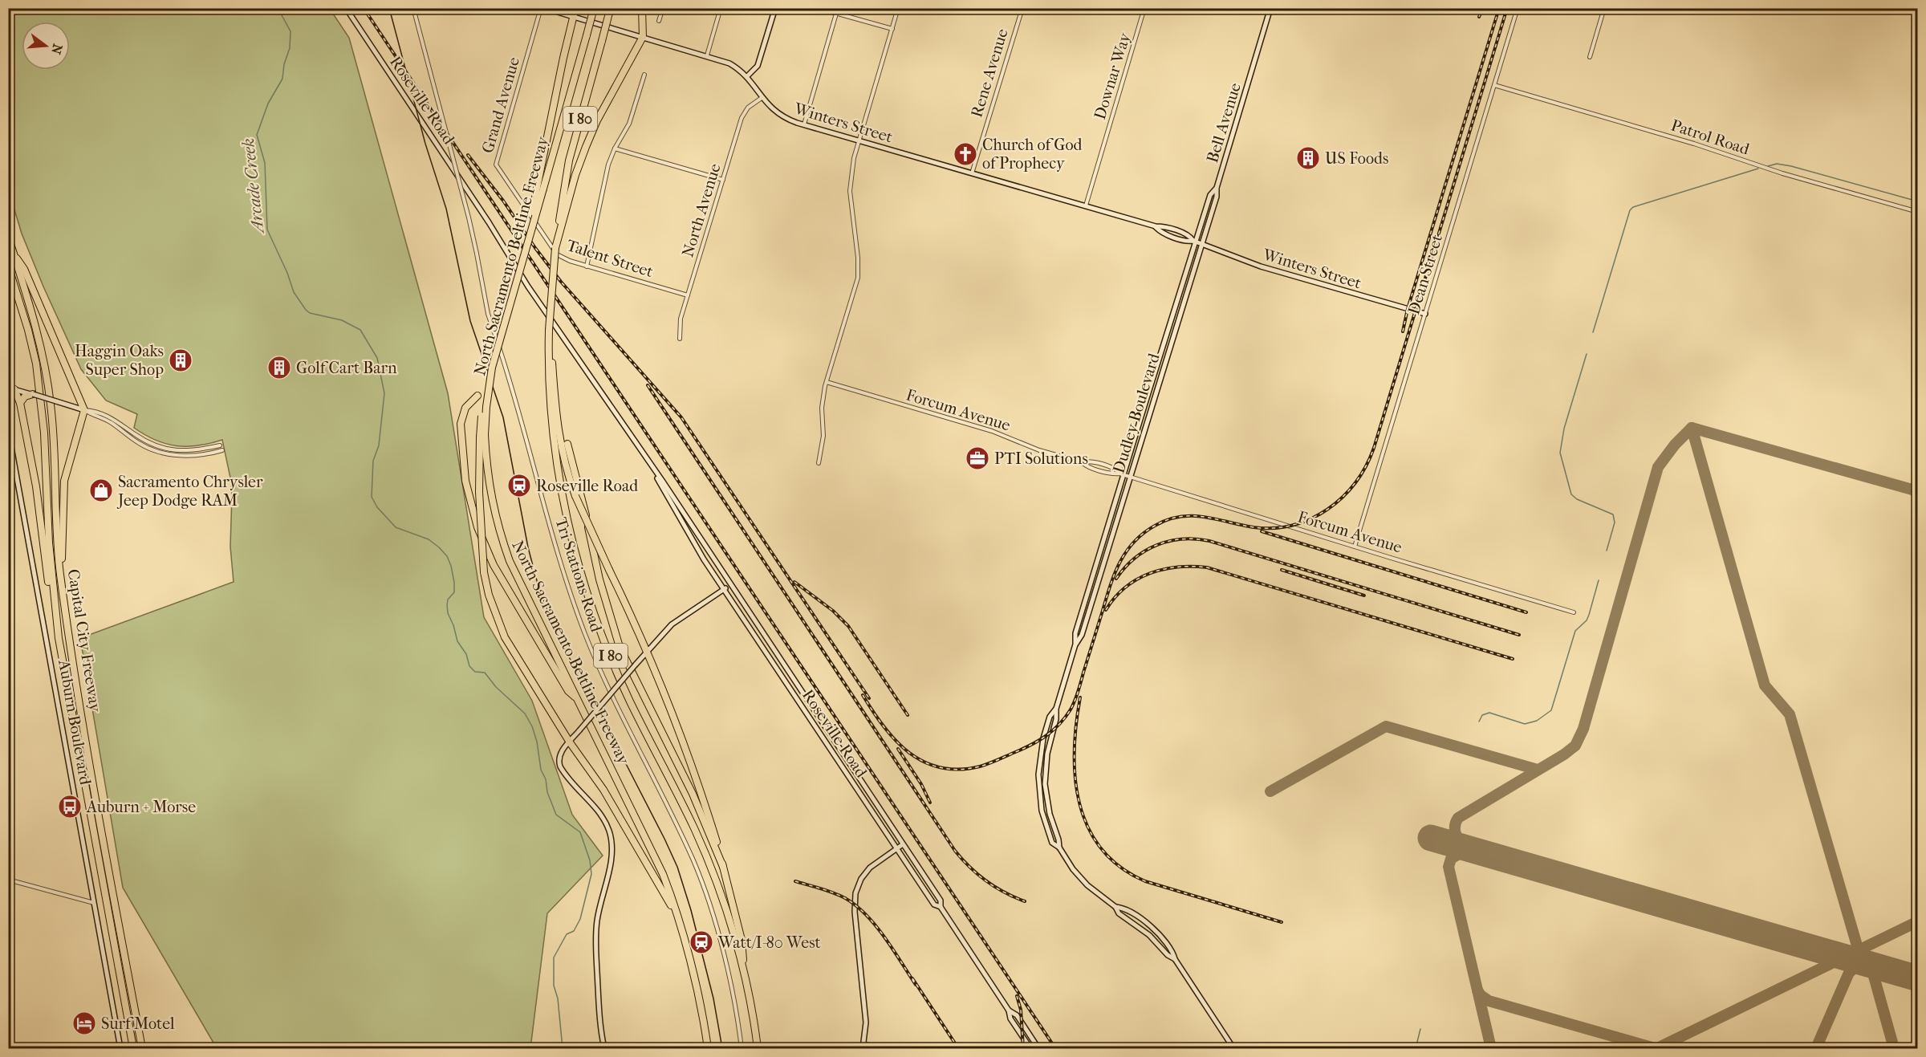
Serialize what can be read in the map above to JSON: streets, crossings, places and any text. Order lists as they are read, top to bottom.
{
  "streets": {
    "highway": ["I 80", "North Sacramento Beltline Freeway", "Capital City Freeway"],
    "main road": [
      "Roseville Road",
      "Winters Street",
      "Bell Avenue",
      "Dudley Boulevard",
      "Auburn Boulevard"
    ],
    "street": [
      "Rene Avenue",
      "Downar Way",
      "Grand Avenue",
      "Patrol Road",
      "North Avenue",
      "Talent Street",
      "Dean Street",
      "Forcum Avenue",
      "Tri Stations Road"
    ]
  },
  "crossings": [
    ["Rene Avenue", "Winters Street"],
    ["Downar Way", "Winters Street"],
    ["Grand Avenue", "Winters Street"],
    ["Grand Avenue", "Talent Street"],
    ["Winters Street", "Bell Avenue"],
    ["Winters Street", "North Avenue"],
    ["Winters Street", "Dean Street"],
    ["Winters Street", "Dudley Boulevard"],
    ["Bell Avenue", "Dudley Boulevard"],
    ["Patrol Road", "Dean Street"],
    ["North Avenue", "Talent Street"],
    ["Dean Street", "Forcum Avenue"],
    ["Forcum Avenue", "Dudley Boulevard"]
  ],
  "water": ["Arcade Creek"],
  "places": {
    "church": ["Church of God of Prophecy"],
    "building": ["US Foods", "Haggin Oaks Super Shop", "Golf Cart Barn"],
    "office": ["PTI Solutions"],
    "station": ["Roseville Road", "Watt/I-80 West"],
    "shop": ["Sacramento Chrysler Jeep Dodge RAM"],
    "bus stop": ["Auburn + Morse"],
    "hotel": ["Surf Motel"]
  },
  "north": "right"
}
